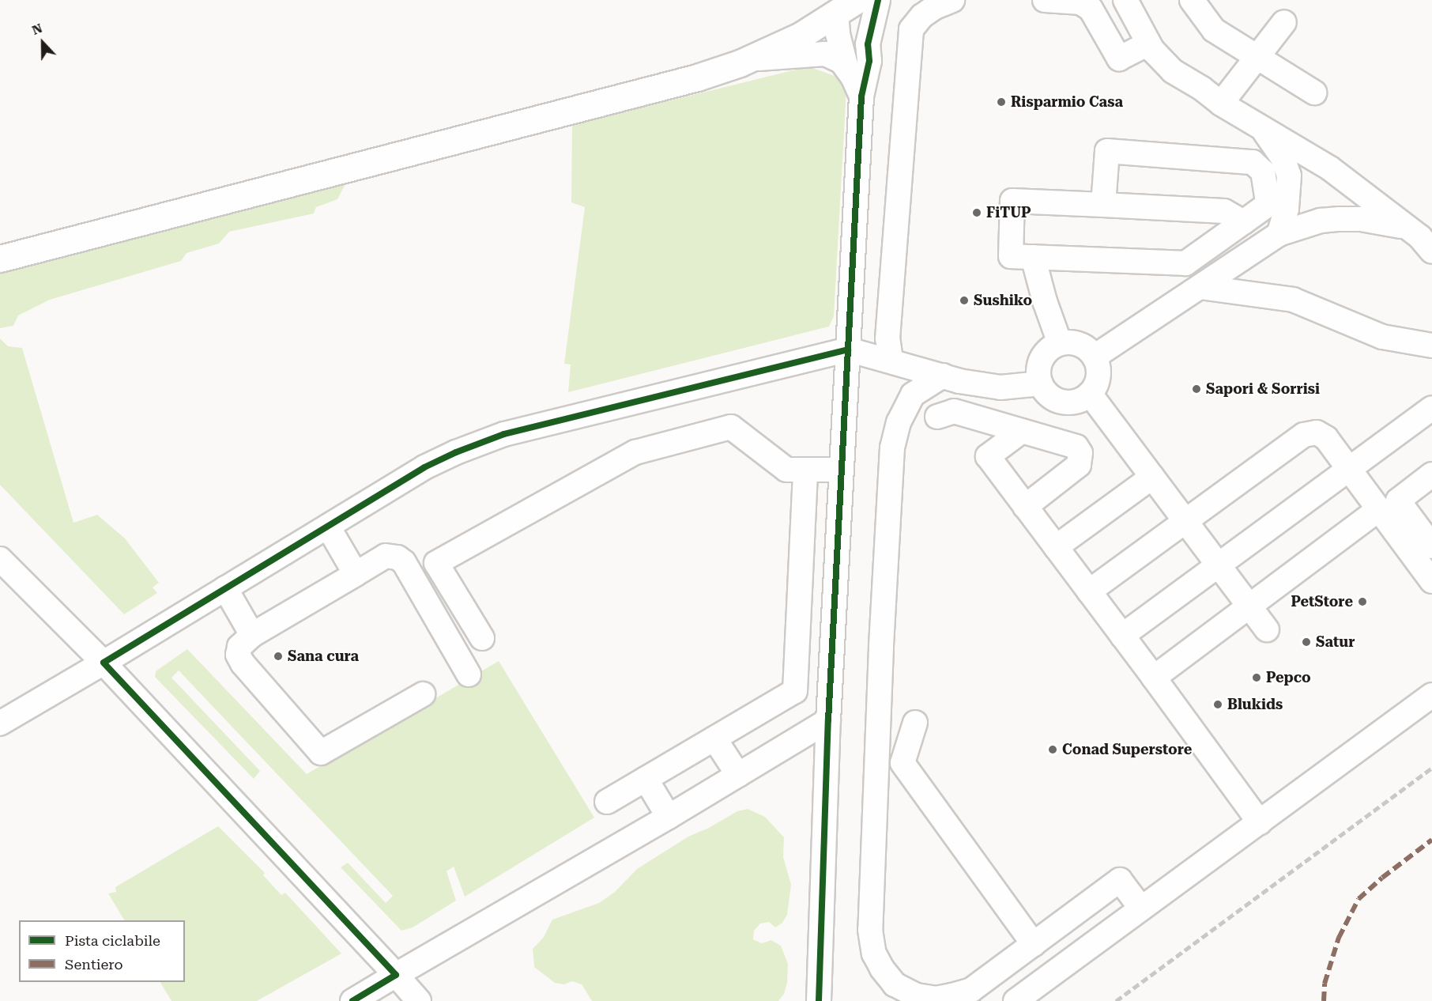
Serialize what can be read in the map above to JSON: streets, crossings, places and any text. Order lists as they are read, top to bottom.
{
  "places": [
    "Risparmio Casa",
    "FiTUP",
    "Sushiko",
    "Sapori & Sorrisi",
    "PetStore",
    "Satur",
    "Sana cura",
    "Pepco",
    "Blukids",
    "Conad Superstore"
  ],
  "legend": ["Pista ciclabile", "Sentiero"],
  "north": "top"
}
